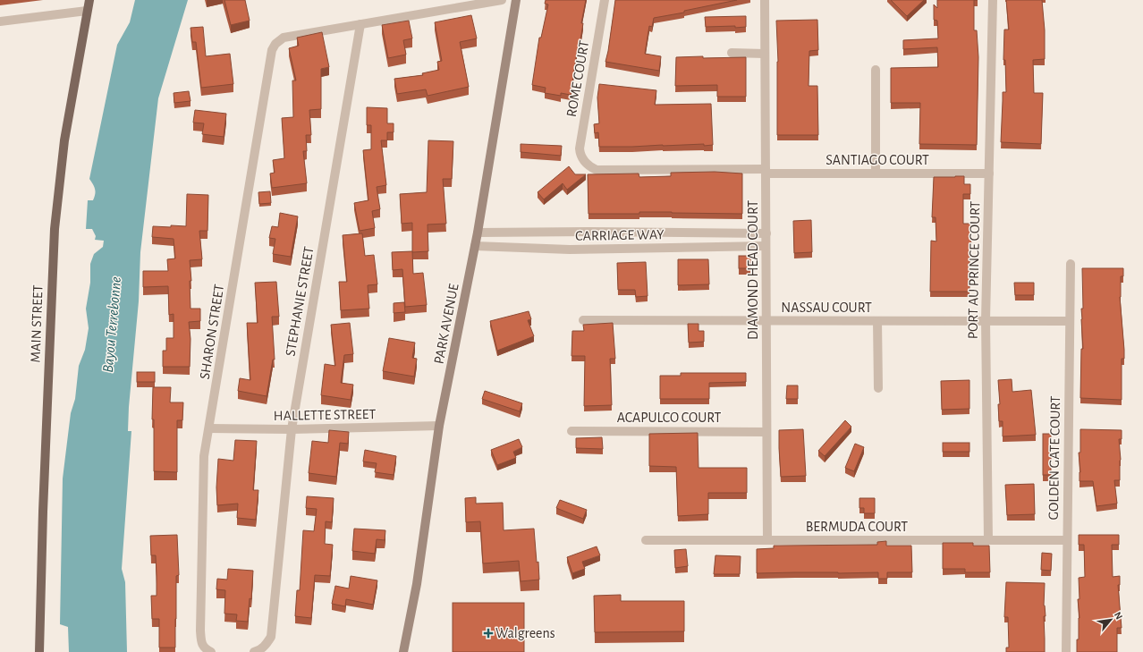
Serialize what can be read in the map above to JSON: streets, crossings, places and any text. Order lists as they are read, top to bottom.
{
  "streets": {
    "main road": ["MAIN STREET", "PARK AVENUE"],
    "street": [
      "ROME COURT",
      "SANTIAGO COURT",
      "CARRIAGE WAY",
      "DIAMOND HEAD COURT",
      "PORT AU PRINCE COURT",
      "STEPHANIE STREET",
      "NASSAU COURT",
      "SHARON STREET",
      "HALLETTE STREET",
      "ACAPULCO COURT",
      "GOLDEN GATE COURT",
      "BERMUDA COURT"
    ]
  },
  "crossings": [
    ["ROME COURT", "SANTIAGO COURT"],
    ["SANTIAGO COURT", "DIAMOND HEAD COURT"],
    ["SANTIAGO COURT", "PORT AU PRINCE COURT"],
    ["CARRIAGE WAY", "DIAMOND HEAD COURT"],
    ["CARRIAGE WAY", "PARK AVENUE"],
    ["DIAMOND HEAD COURT", "NASSAU COURT"],
    ["DIAMOND HEAD COURT", "ACAPULCO COURT"],
    ["DIAMOND HEAD COURT", "BERMUDA COURT"],
    ["PORT AU PRINCE COURT", "NASSAU COURT"],
    ["PORT AU PRINCE COURT", "BERMUDA COURT"],
    ["STEPHANIE STREET", "SHARON STREET"],
    ["STEPHANIE STREET", "HALLETTE STREET"],
    ["NASSAU COURT", "GOLDEN GATE COURT"],
    ["PARK AVENUE", "HALLETTE STREET"],
    ["SHARON STREET", "HALLETTE STREET"],
    ["GOLDEN GATE COURT", "BERMUDA COURT"]
  ],
  "water": ["Bayou Terrebonne"],
  "places": {
    "health": ["Walgreens"]
  },
  "north": "top right"
}
